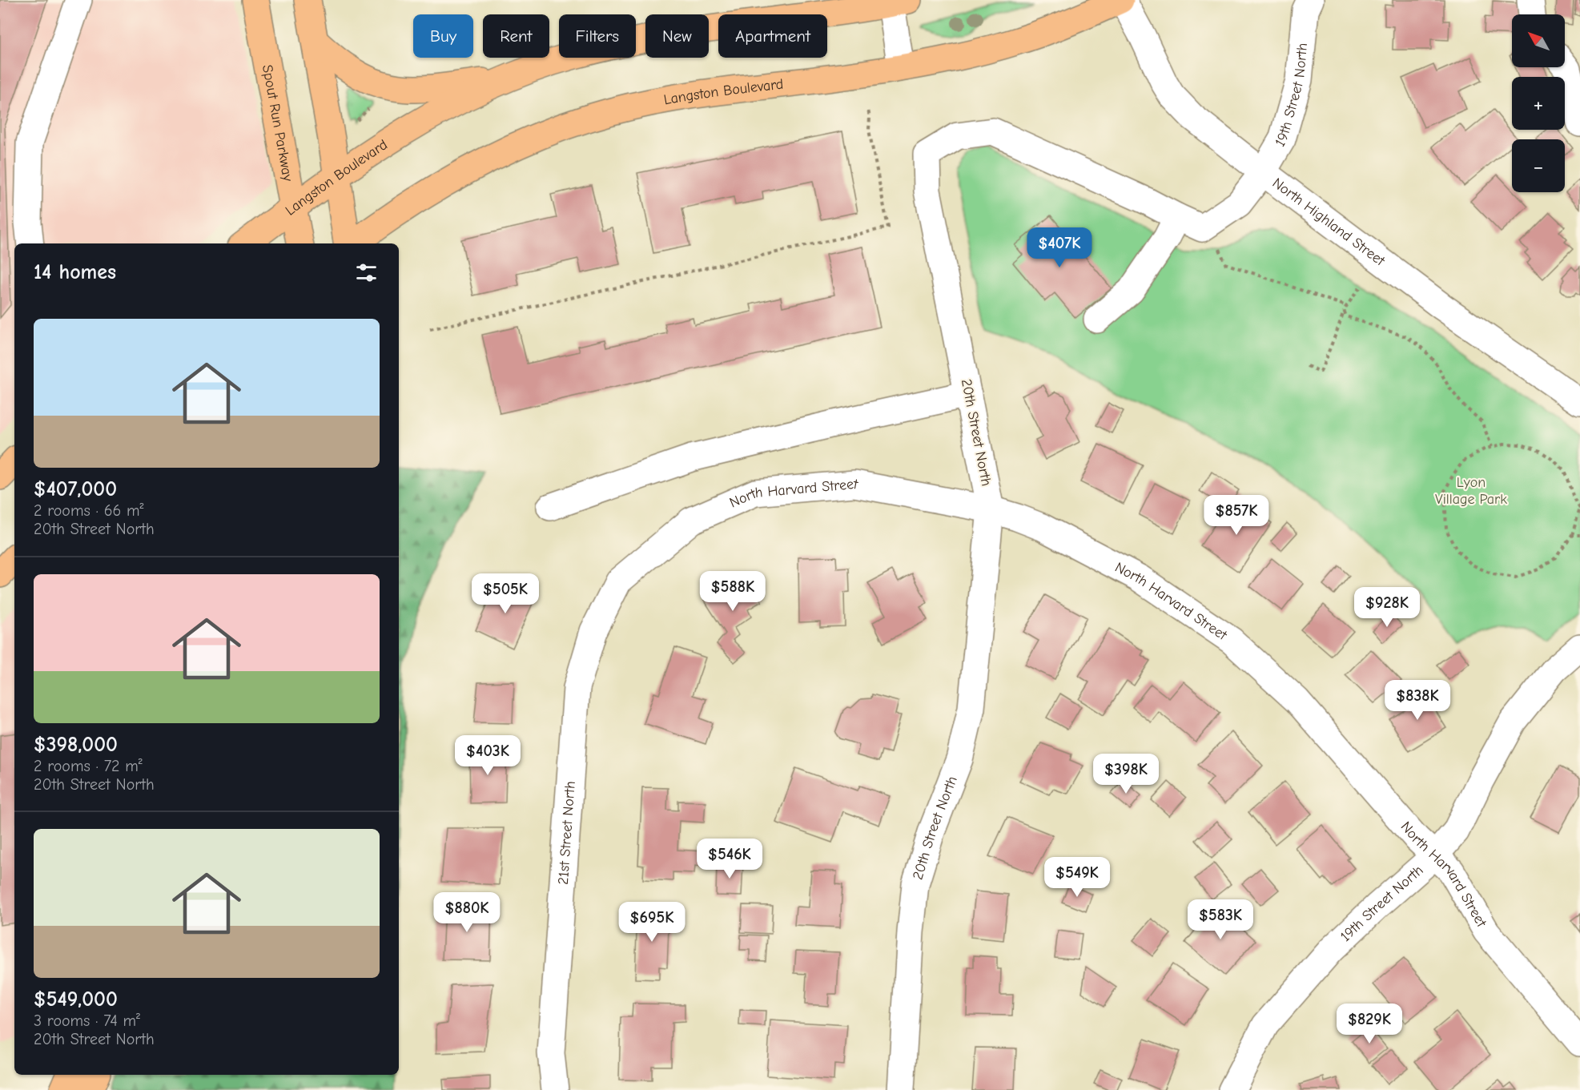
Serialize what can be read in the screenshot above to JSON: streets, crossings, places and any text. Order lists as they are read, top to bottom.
{
  "streets": {
    "main road": ["Langston Boulevard", "Spout Run Parkway"],
    "street": [
      "19th Street North",
      "North Highland Street",
      "20th Street North",
      "North Harvard Street",
      "21st Street North"
    ]
  },
  "crossings": [
    ["Langston Boulevard", "Spout Run Parkway"],
    ["Langston Boulevard", "North Highland Street"],
    ["19th Street North", "North Highland Street"],
    ["19th Street North", "20th Street North"],
    ["19th Street North", "North Harvard Street"],
    ["North Highland Street", "20th Street North"],
    ["20th Street North", "North Harvard Street"],
    ["North Harvard Street", "21st Street North"]
  ],
  "parks": ["Lyon Village Park"],
  "north": "top left",
  "page": {
    "map_buttons": ["+", "−"],
    "chip": [
      "Buy",
      "Rent",
      "Filters",
      "New",
      "Apartment"
    ],
    "price": [
      "$407K",
      "$857K",
      "$588K",
      "$505K",
      "$928K",
      "$838K",
      "$403K",
      "$398K",
      "$546K",
      "$549K",
      "$880K",
      "$583K",
      "$695K",
      "$829K"
    ],
    "heading": "14 homes",
    "list": [
      {
        "name": "$407,000",
        "note": "2 rooms · 66 m² · 20th Street North"
      },
      {
        "name": "$398,000",
        "note": "2 rooms · 72 m² · 20th Street North"
      },
      {
        "name": "$549,000",
        "note": "3 rooms · 74 m² · 20th Street North"
      }
    ]
  }
}
